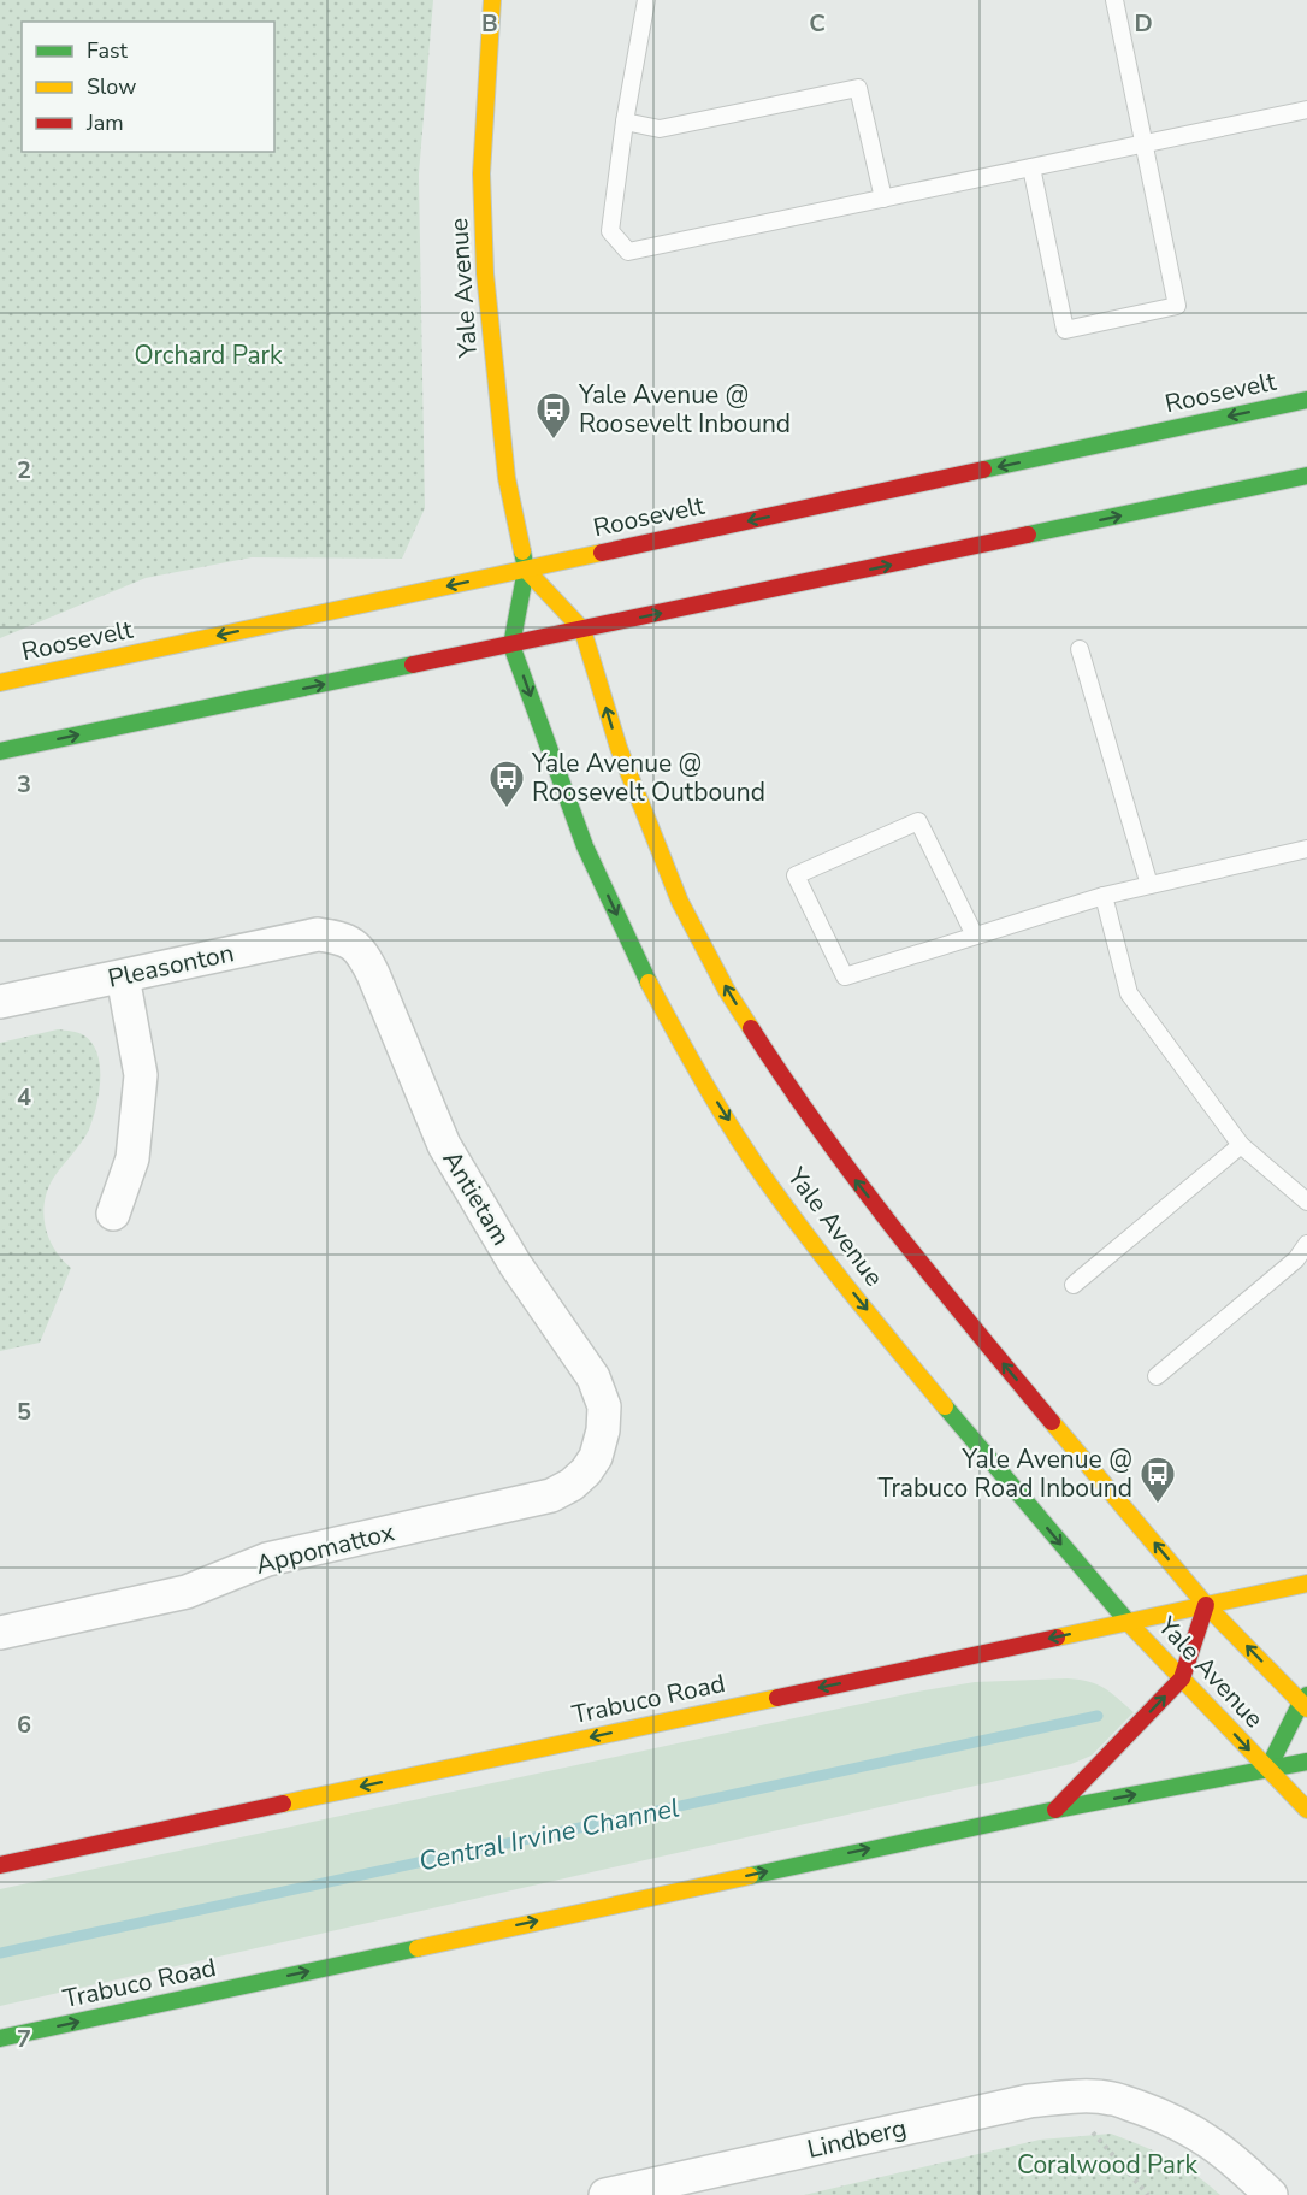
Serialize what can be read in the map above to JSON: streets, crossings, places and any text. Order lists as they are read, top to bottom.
{
  "streets": {
    "main road": ["Yale Avenue", "Roosevelt", "Trabuco Road"],
    "street": [
      "Pleasonton",
      "Antietam",
      "Appomattox",
      "Lindberg"
    ]
  },
  "crossings": [
    ["Yale Avenue", "Roosevelt"],
    ["Yale Avenue", "Trabuco Road"],
    ["Pleasonton", "Antietam"],
    ["Antietam", "Appomattox"]
  ],
  "water": ["Central Irvine Channel"],
  "parks": ["Orchard Park", "Coralwood Park"],
  "places": {
    "bus stop": ["Yale Avenue @ Roosevelt Inbound", "Yale Avenue @ Roosevelt Outbound", "Yale Avenue @ Trabuco Road Inbound"]
  },
  "legend": ["Fast", "Slow", "Jam"],
  "grid": {
    "columns": ["B", "C", "D"],
    "rows": [
      "2",
      "3",
      "4",
      "5",
      "6",
      "7"
    ]
  }
}
